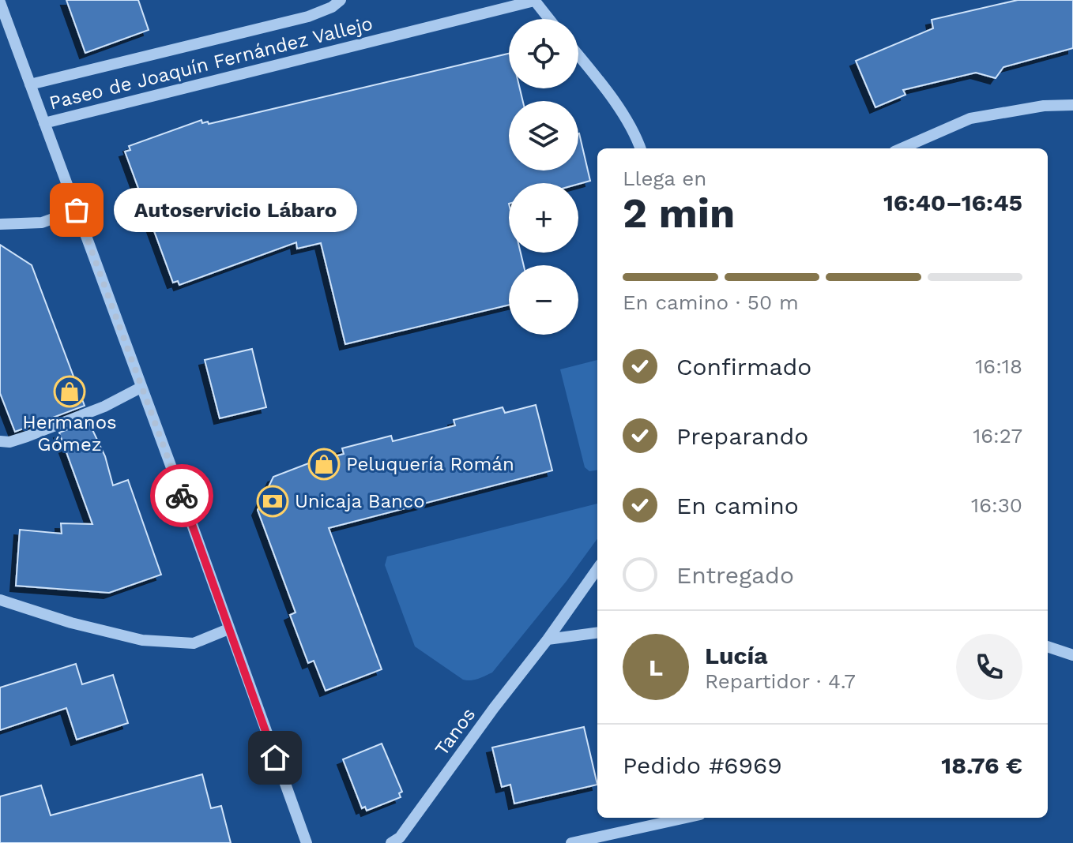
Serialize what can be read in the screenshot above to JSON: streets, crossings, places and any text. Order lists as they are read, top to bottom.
{
  "streets": {
    "street": ["Paseo de Joaquín Fernández Vallejo", "Tanos"]
  },
  "places": {
    "other": ["Autoservicio Lábaro"],
    "shop": ["Hermanos Gómez", "Peluquería Román"],
    "bank": ["Unicaja Banco"]
  },
  "page": {
    "map_buttons": ["+", "−"],
    "heading": ["2 min", "Llega en", "16:40–16:45"],
    "panel": [
      "Lucía",
      "Repartidor · 4.7",
      "Pedido #6969",
      "18.76 €"
    ],
    "bubble": "Autoservicio Lábaro",
    "bar": "En camino · 50 m",
    "list": [
      ["Confirmado", "16:18"],
      ["Preparando", "16:27"],
      ["En camino", "16:30"],
      "Entregado"
    ],
    "round": "L"
  }
}
